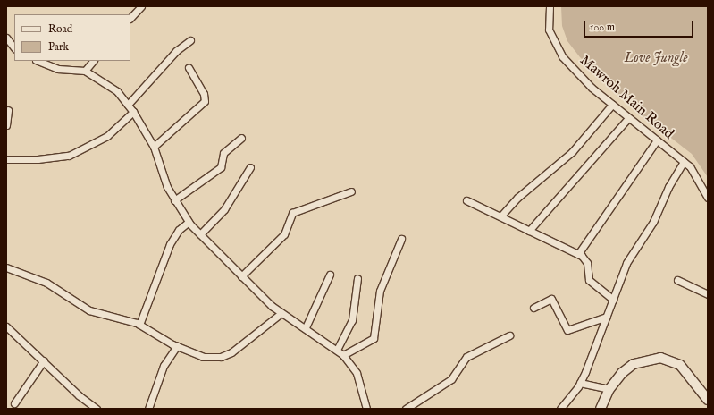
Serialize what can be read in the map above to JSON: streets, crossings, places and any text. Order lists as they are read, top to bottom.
{
  "streets": {
    "street": ["Mawroh Main Road"]
  },
  "parks": ["Love Jungle"],
  "legend": ["Road", "Park"],
  "scale_bar": "100 m"
}
